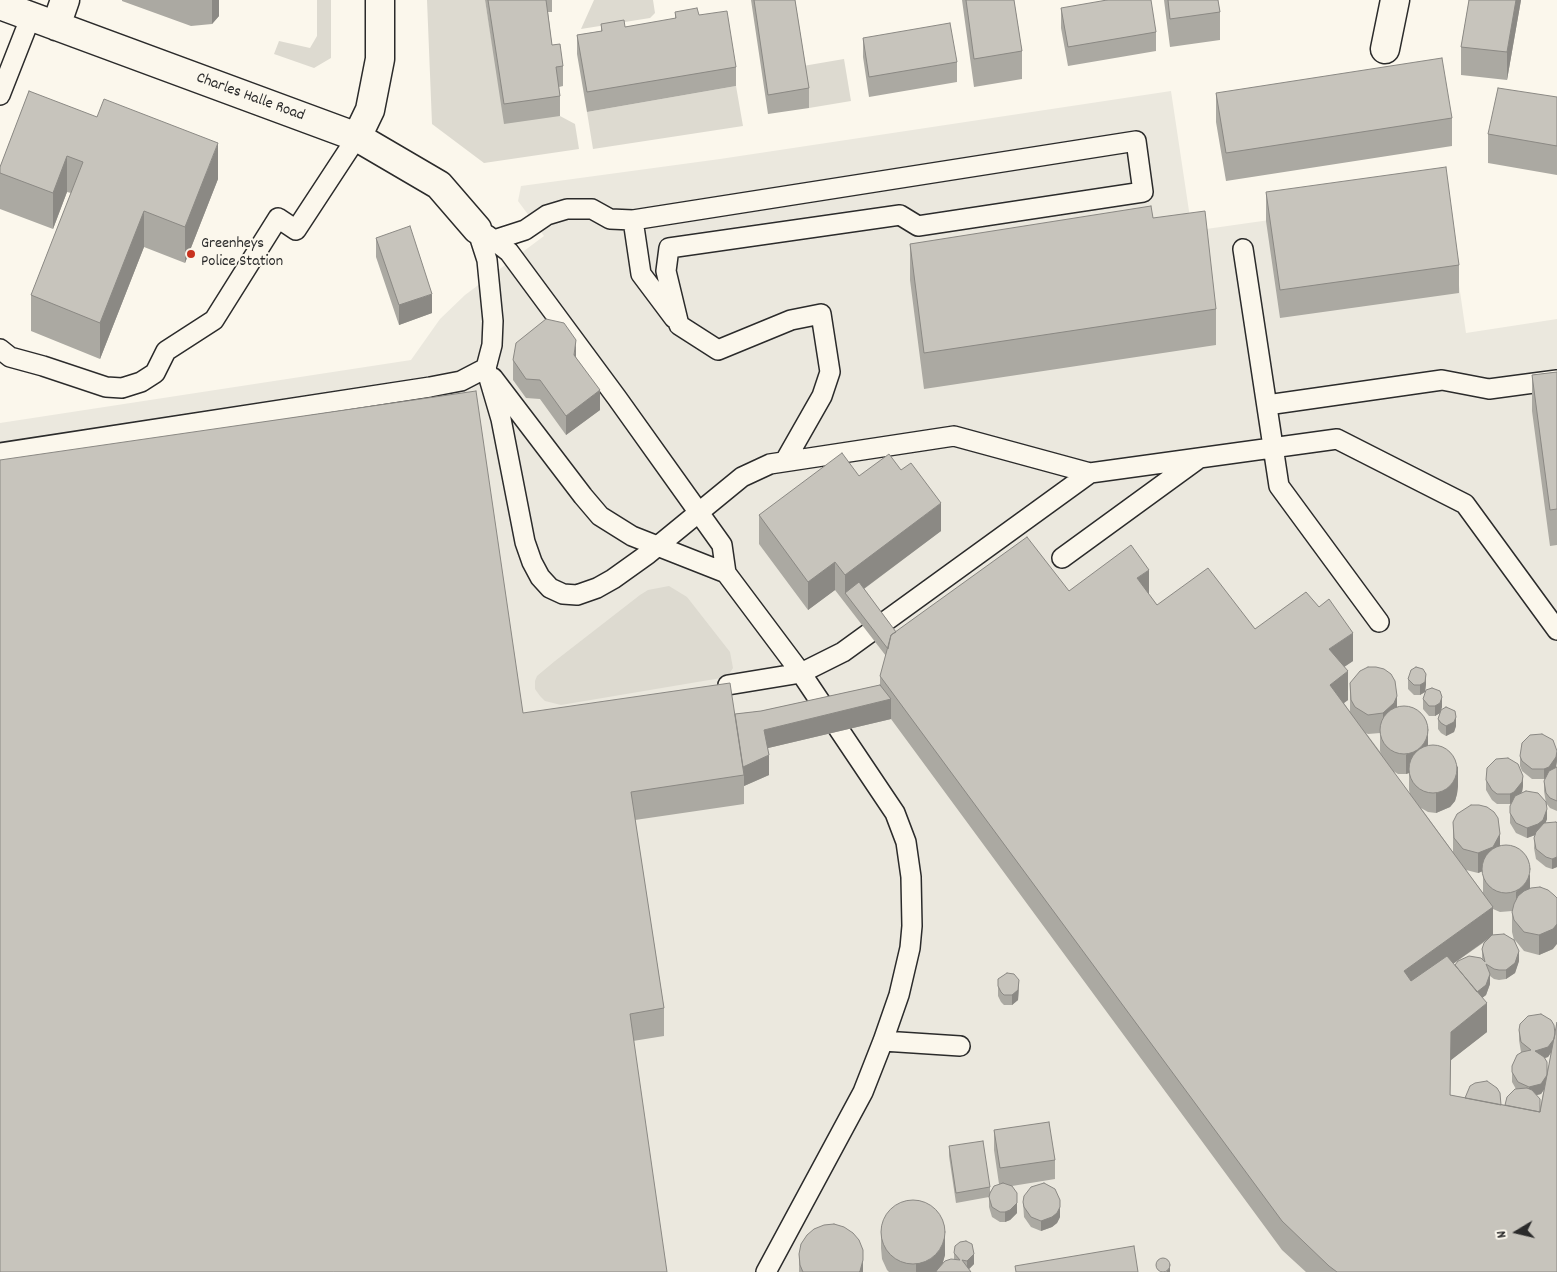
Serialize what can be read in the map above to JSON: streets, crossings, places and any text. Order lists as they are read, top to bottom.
{
  "streets": {
    "street": ["Charles Halle Road"]
  },
  "places": ["Greenheys Police Station"],
  "north": "left"
}
